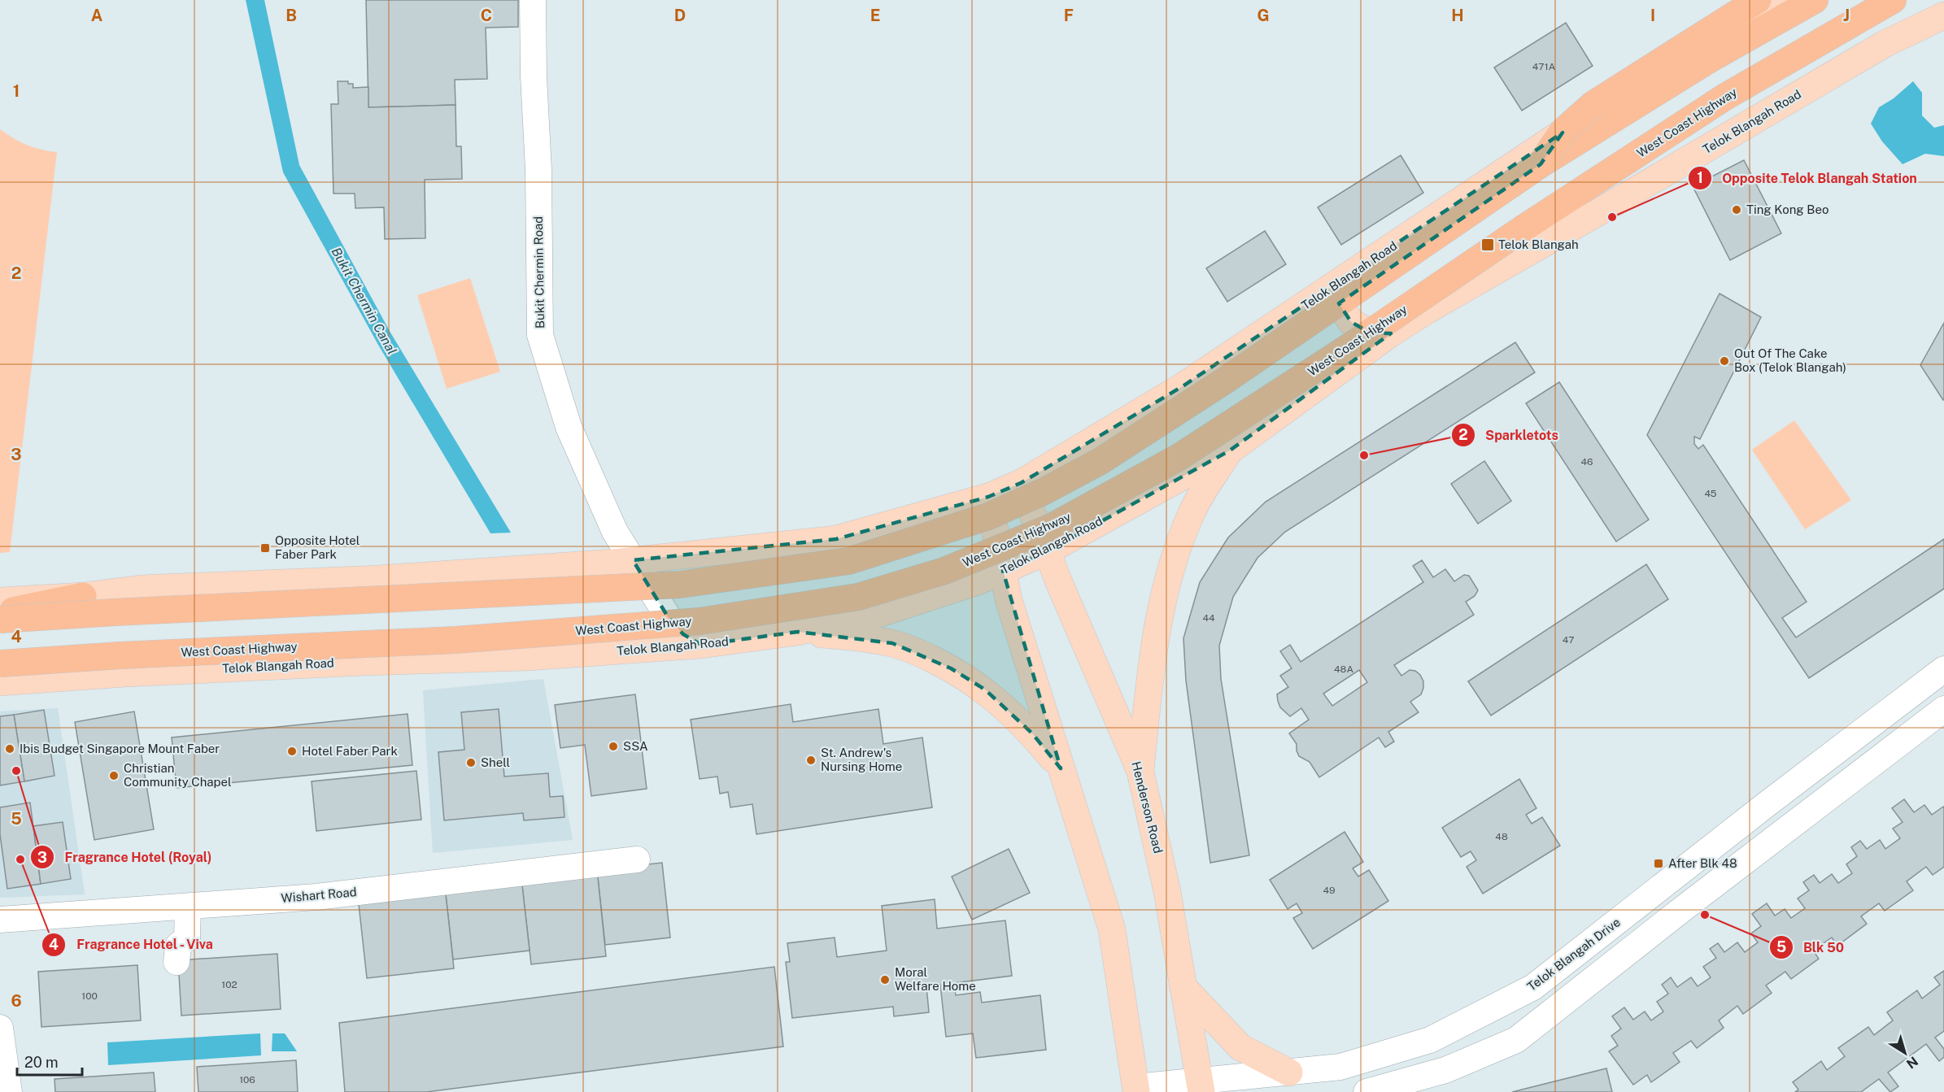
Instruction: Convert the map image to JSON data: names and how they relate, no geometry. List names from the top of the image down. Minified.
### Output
{"streets":{"highway":["West Coast Highway"],"main road":["Telok Blangah Road","Henderson Road"],"street":["Bukit Chermin Road","Wishart Road","Telok Blangah Drive"]},"crossings":[["Telok Blangah Road","Bukit Chermin Road"],["Telok Blangah Road","Henderson Road"],["Henderson Road","Telok Blangah Drive"]],"water":["Bukit Chermin Canal"],"places":{"other":["Ting Kong Beo","Opposite Telok Blangah Station","Out Of The Cake Box (Telok Blangah)","Sparkletots","SSA","Ibis Budget Singapore Mount Faber","Hotel Faber Park","St. Andrew's Nursing Home","Shell","Fragrance Hotel (Royal)","Christian Community Chapel","Fragrance Hotel - Viva","Blk 50","Moral Welfare Home"],"transit":["Telok Blangah","Opposite Hotel Faber Park","After Blk 48"]},"house_numbers":["471A","46","45","44","47","48A","48","49","102","100","106"],"scale_bar":"20 m","north":"bottom right","grid":{"columns":["A","B","C","D","E","F","G","H","I","J"],"rows":["1","2","3","4","5","6"]}}
